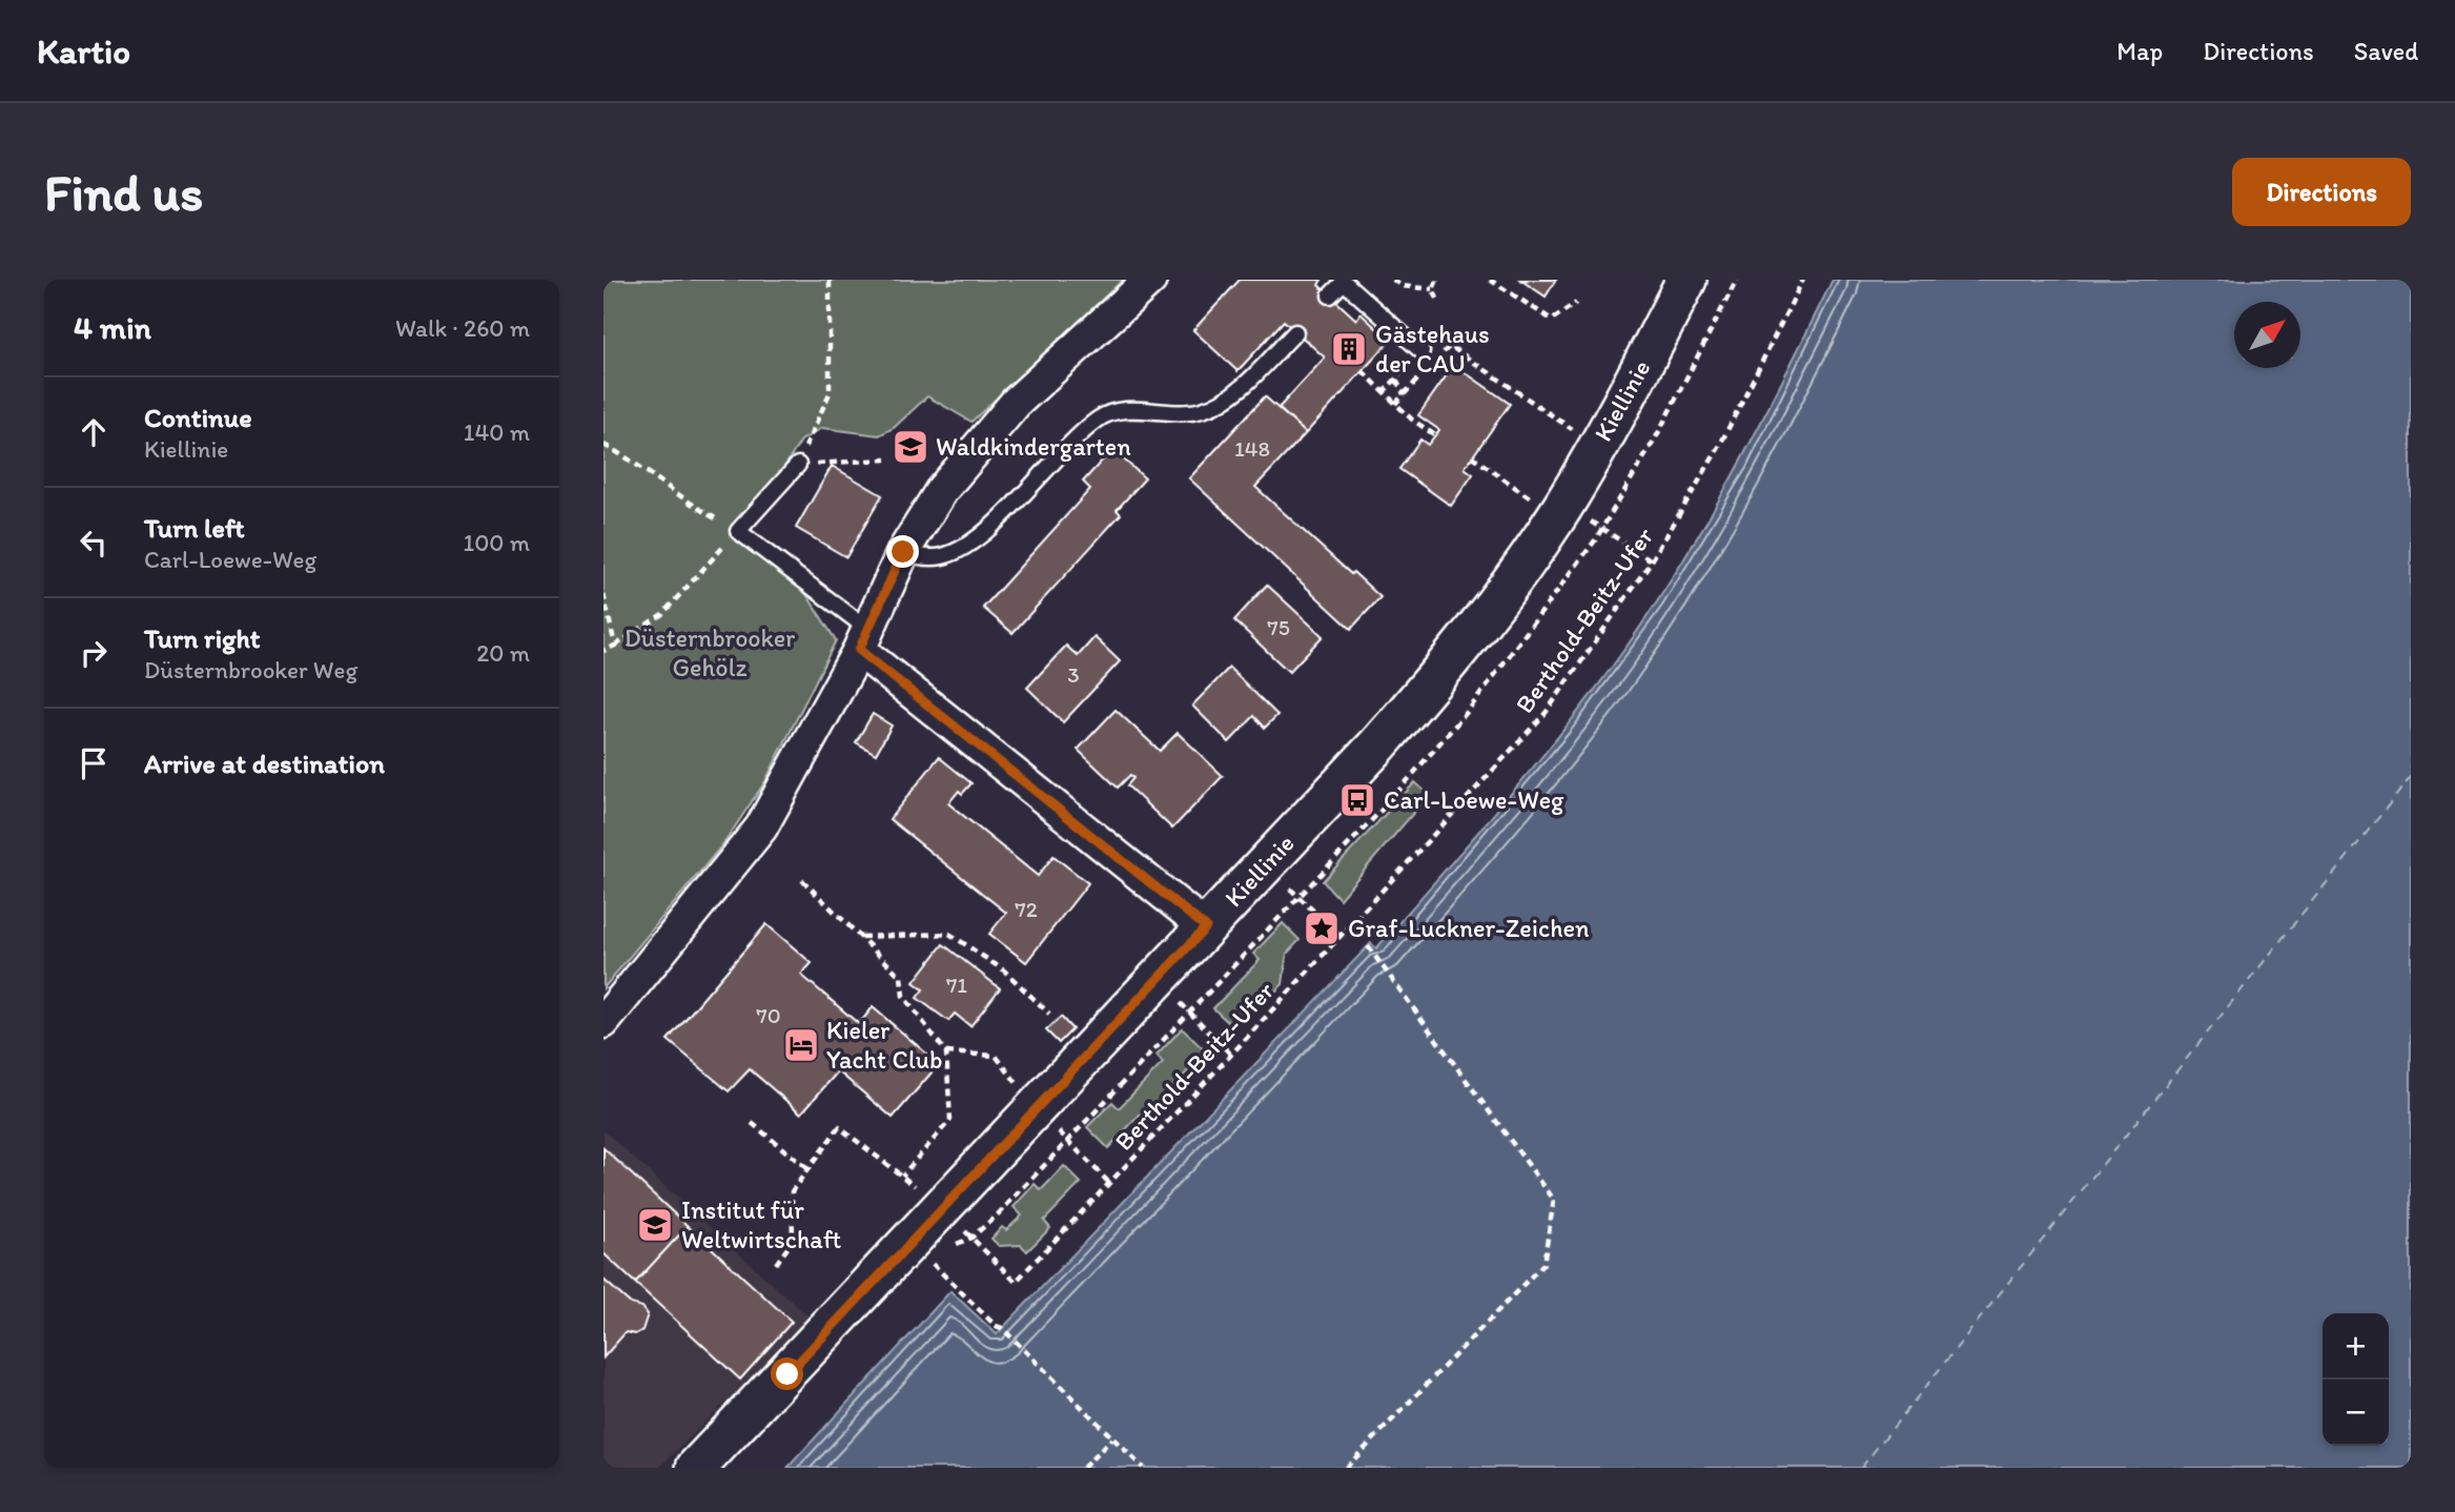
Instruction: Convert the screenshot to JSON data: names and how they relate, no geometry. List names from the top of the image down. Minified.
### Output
{"streets":{"street":["Kiellinie"],"path":["Berthold-Beitz-Ufer"]},"parks":["Düsternbrooker Gehölz"],"places":{"building":["Gästehaus der CAU"],"school or university":["Waldkindergarten","Institut für Weltwirtschaft"],"bus stop":["Carl-Loewe-Weg"],"place":["Graf-Luckner-Zeichen"],"hotel":["Kieler Yacht Club"]},"house_numbers":["148","75","3","72","71","70"],"north":"top right","page":{"header":"Kartio","nav":["Map","Directions","Saved"],"buttons":"Directions","title":"Find us","heading":["4 min","Walk · 260 m"],"list":[["Continue","Kiellinie","140 m"],["Turn left","Carl-Loewe-Weg","100 m"],["Turn right","Düsternbrooker Weg","20 m"],"Arrive at destination"],"map_buttons":["+","−"]}}
